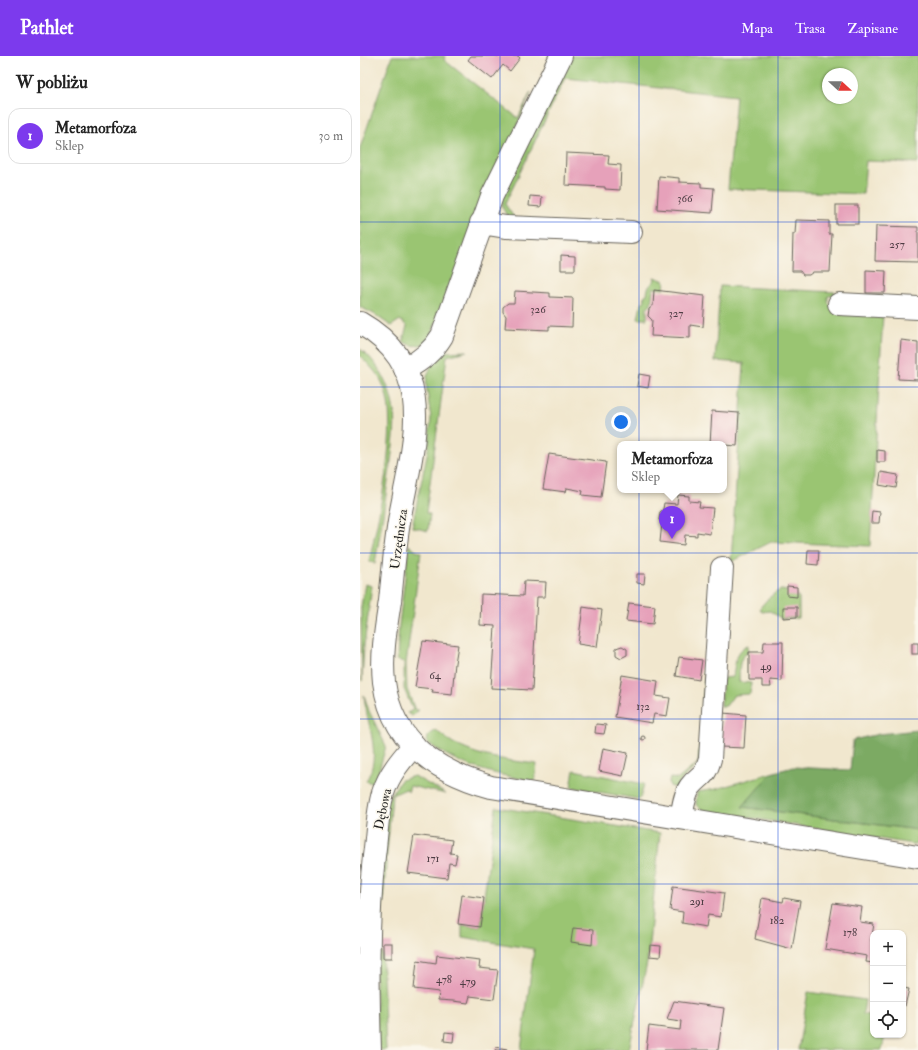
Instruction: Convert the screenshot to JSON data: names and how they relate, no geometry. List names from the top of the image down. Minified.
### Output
{"streets":{"street":["Urzędnicza","Dębowa"]},"crossings":[["Urzędnicza","Dębowa"]],"house_numbers":["366","257","326","327","49","64","132","171","291","182","178","478","479"],"north":"right","page":{"header":"Pathlet","nav":["Mapa","Trasa","Zapisane"],"heading":"W pobliżu","list":[{"mark":"1","name":"Metamorfoza","note":"Sklep","value":"30 m"}],"popup":["Metamorfoza","Sklep"],"pins":"1","map_buttons":["+","−"]}}
